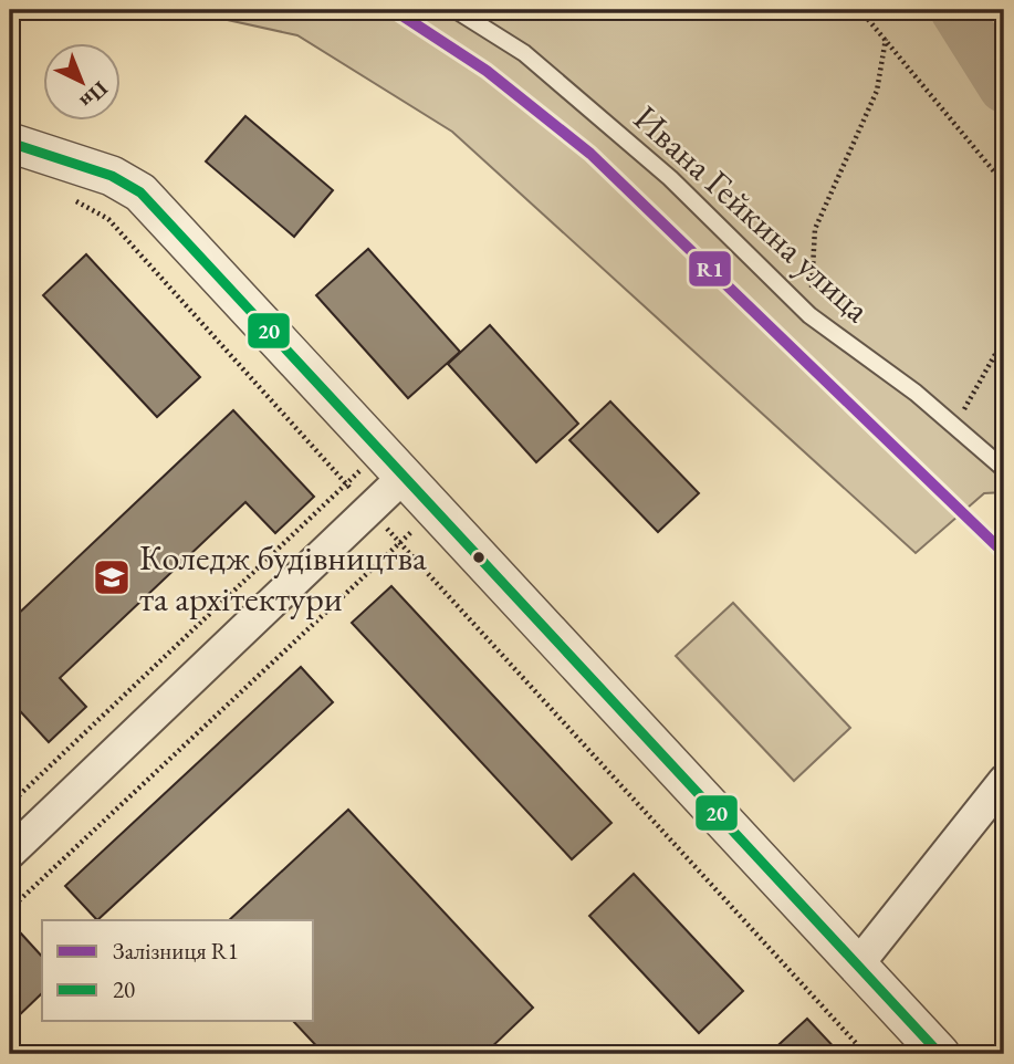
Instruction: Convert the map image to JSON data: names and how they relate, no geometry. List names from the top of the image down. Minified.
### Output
{"streets":{"lane":["Ивана Гейкина улица"]},"places":{"school or university":["Коледж будівництва та архітектури"]},"lines":["rail line R1","transit line 20"],"legend":["Залізниця R1","20"],"north":"bottom right"}
